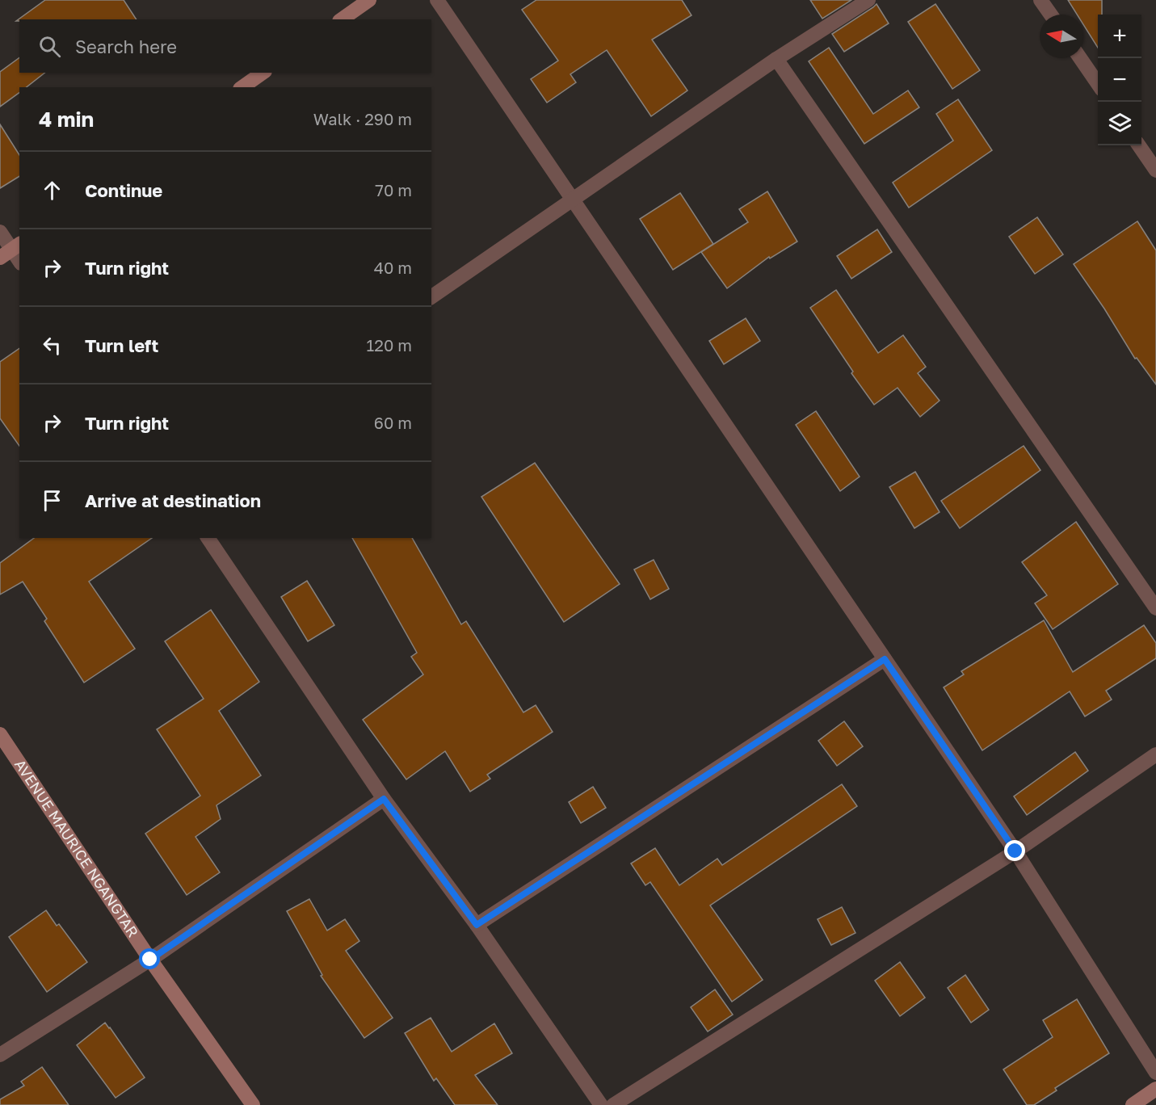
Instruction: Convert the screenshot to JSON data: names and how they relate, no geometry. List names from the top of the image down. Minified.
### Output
{"streets":{"street":["AVENUE MAURICE NGANGTAR"]},"north":"left","page":{"map_buttons":["+","−"],"search":"Search here","heading":["4 min","Walk · 290 m"],"list":[["Continue","70 m"],["Turn right","40 m"],["Turn left","120 m"],["Turn right","60 m"],"Arrive at destination"]}}
